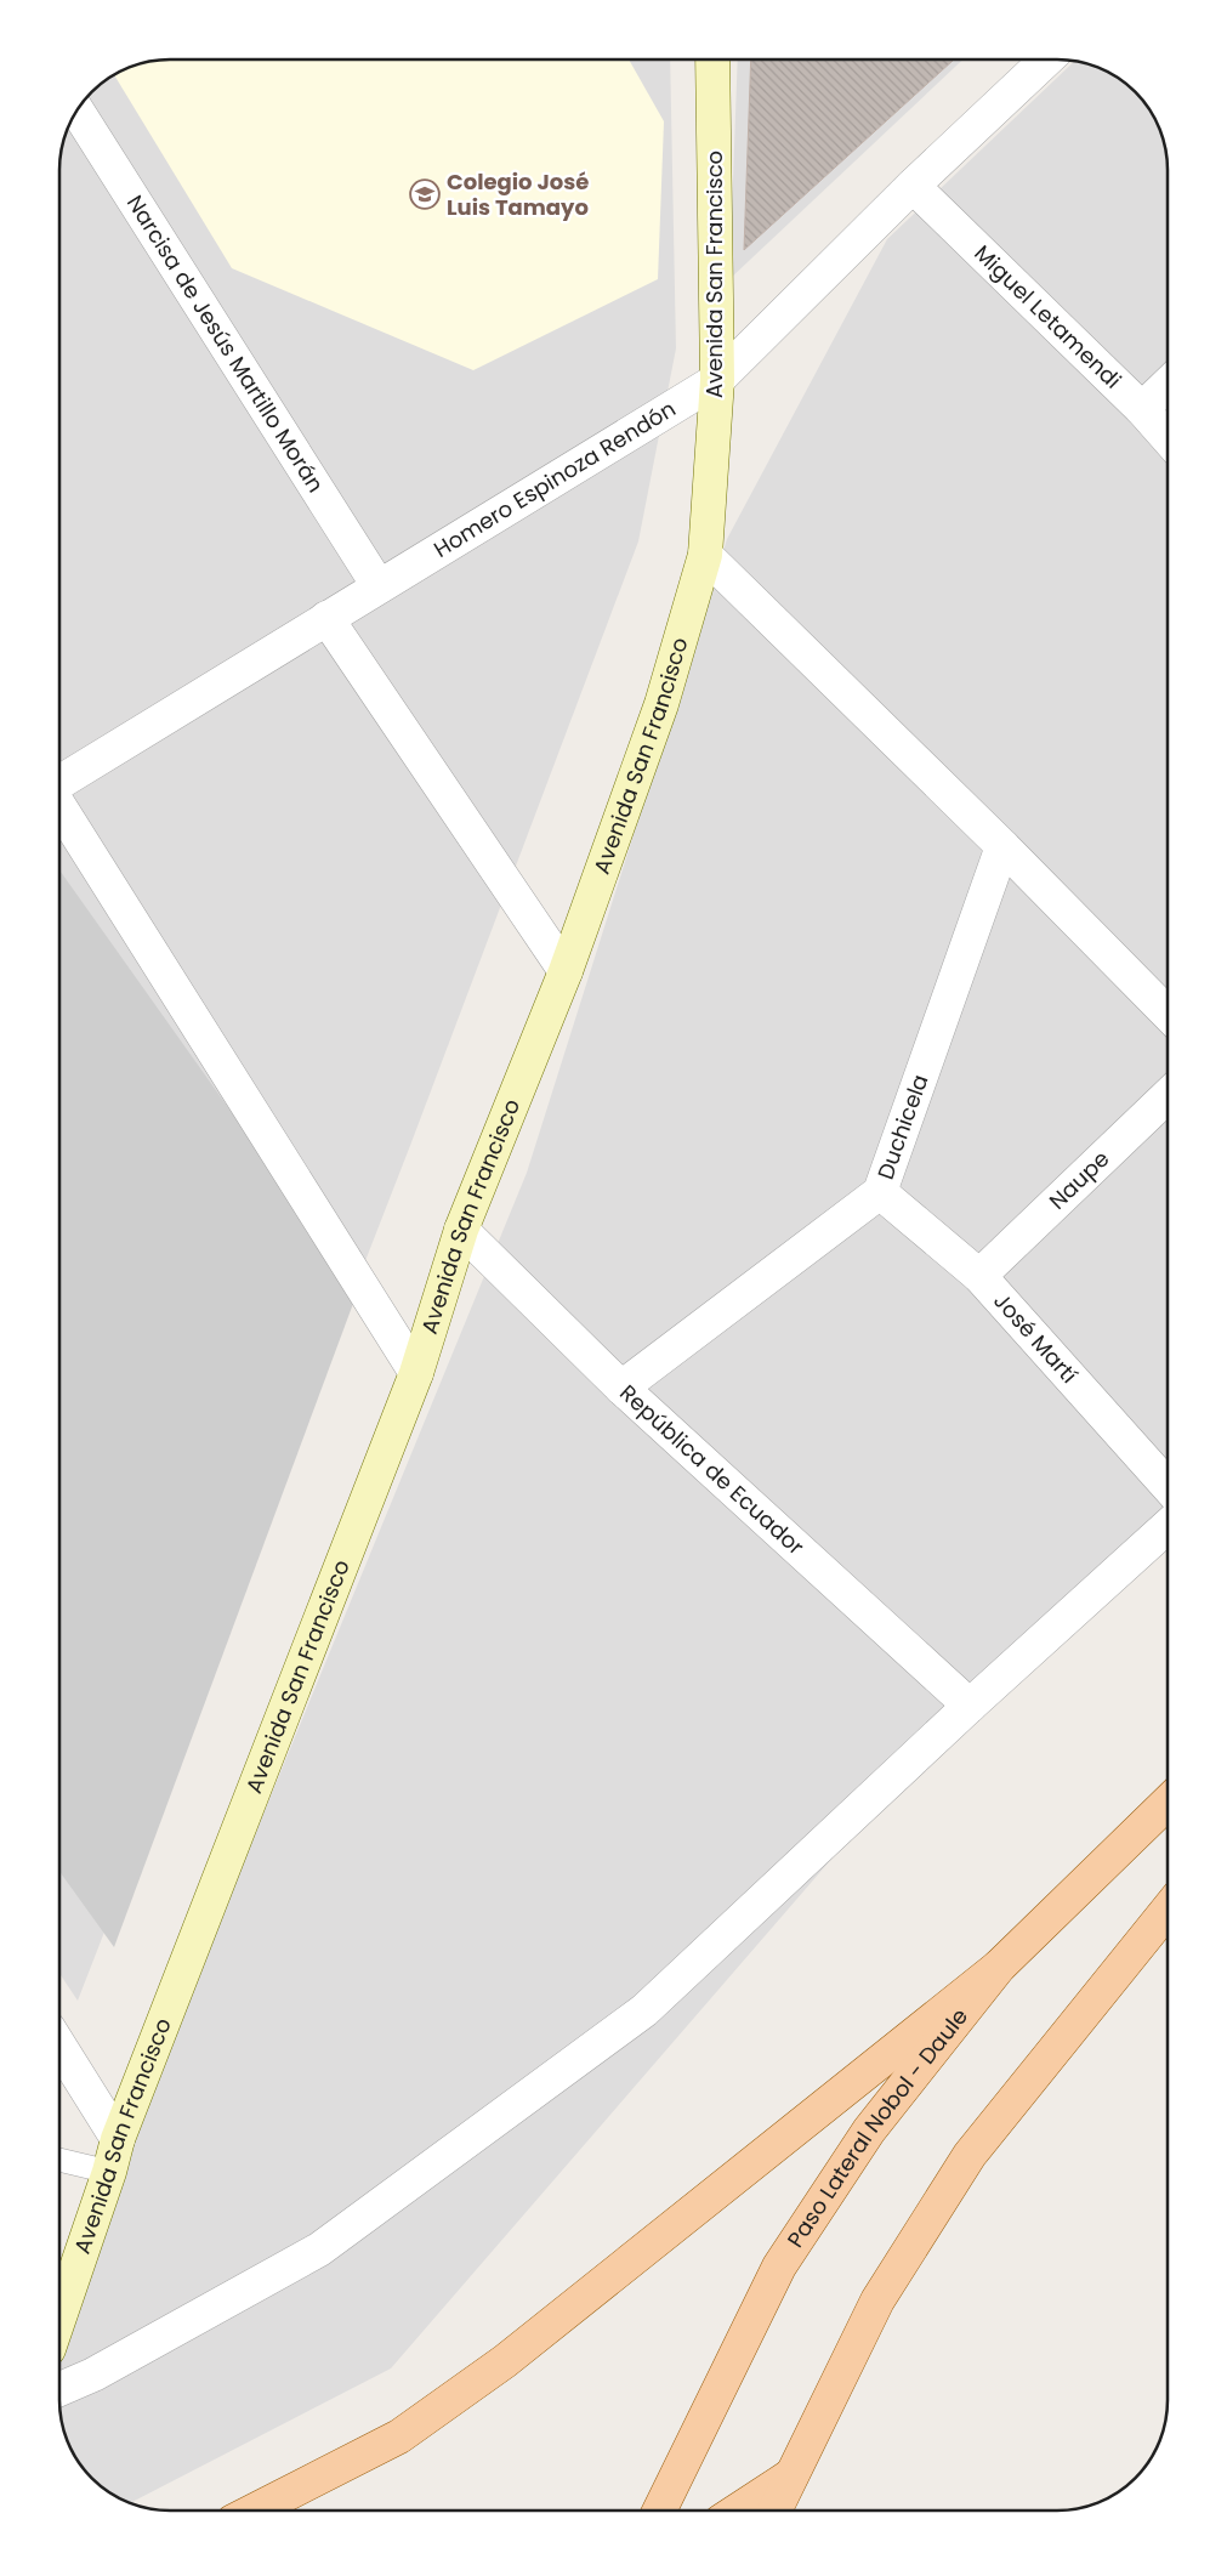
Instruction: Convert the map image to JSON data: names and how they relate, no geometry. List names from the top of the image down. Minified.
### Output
{"streets":{"main road":["Paso Lateral Nobol - Daule"],"street":["Avenida San Francisco","Miguel Letamendi","Narcisa de Jesús Martillo Morán","Homero Espinoza Rendón","Duchicela","Naupe","José Martí","República de Ecuador"]},"crossings":[["Avenida San Francisco","Homero Espinoza Rendón"],["Avenida San Francisco","República de Ecuador"],["Miguel Letamendi","Homero Espinoza Rendón"],["Narcisa de Jesús Martillo Morán","Homero Espinoza Rendón"],["Duchicela","José Martí"],["Duchicela","República de Ecuador"],["Naupe","José Martí"]],"places":{"school or university":["Colegio José Luis Tamayo"]}}
